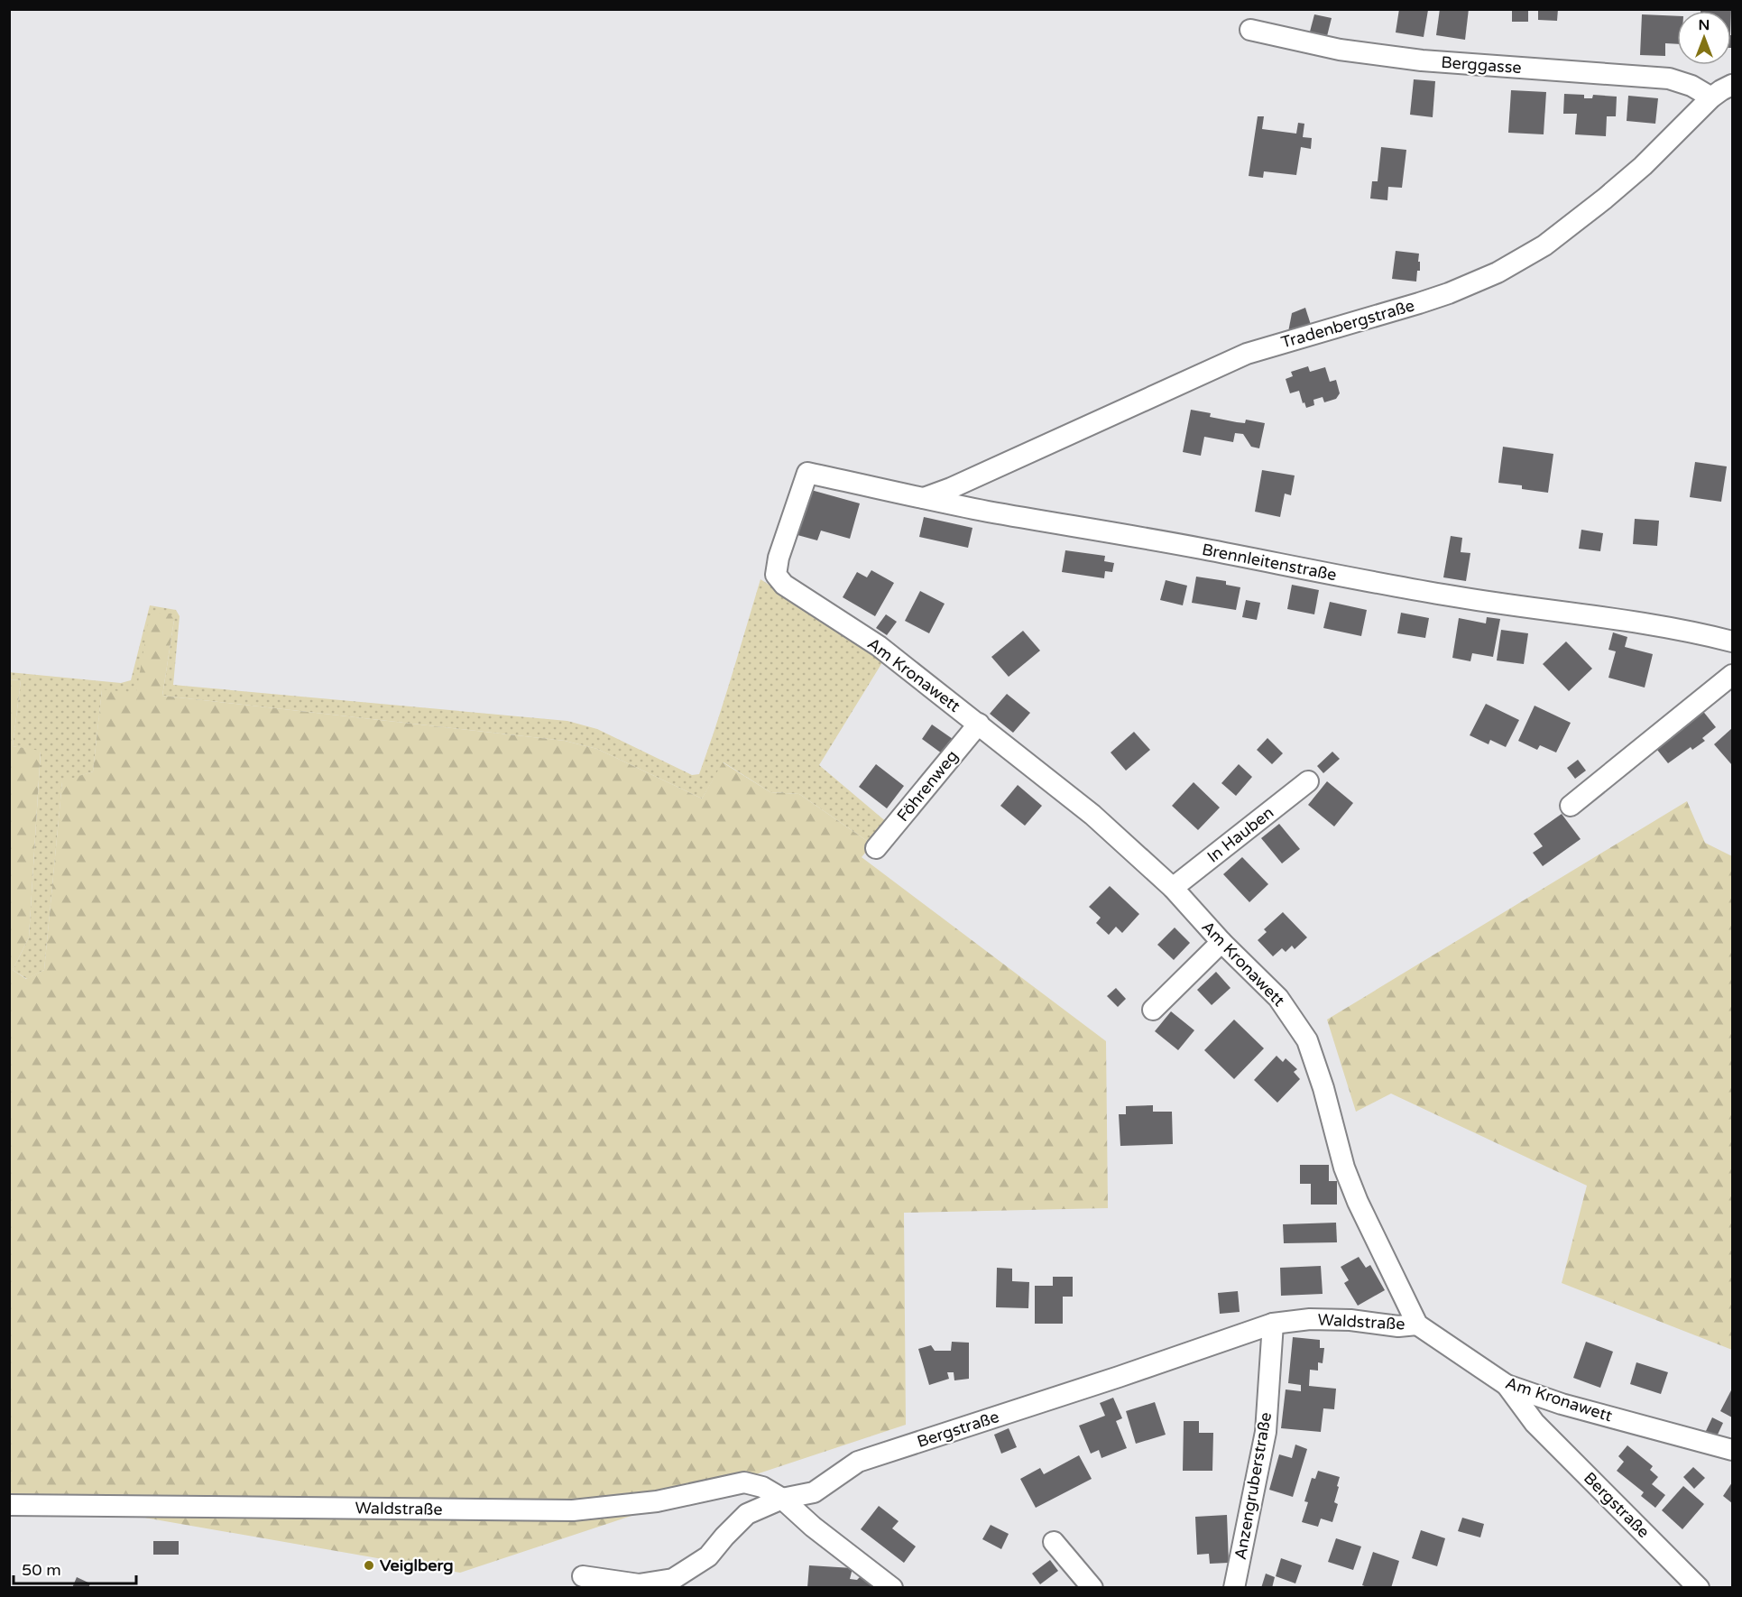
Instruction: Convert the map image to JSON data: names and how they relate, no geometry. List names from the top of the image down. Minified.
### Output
{"streets":{"street":["Berggasse","Tradenbergstraße","Brennleitenstraße","Am Kronawett","Föhrenweg","In Hauben","Waldstraße","Bergstraße","Anzengruberstraße"]},"crossings":[["Berggasse","Tradenbergstraße"],["Tradenbergstraße","Brennleitenstraße"],["Brennleitenstraße","Am Kronawett"],["Am Kronawett","Föhrenweg"],["Am Kronawett","In Hauben"],["Am Kronawett","Waldstraße"],["Am Kronawett","Bergstraße"],["Waldstraße","Bergstraße"],["Waldstraße","Anzengruberstraße"],["Bergstraße","Anzengruberstraße"]],"places":["Veiglberg"],"scale_bar":"50 m","north":"top"}
